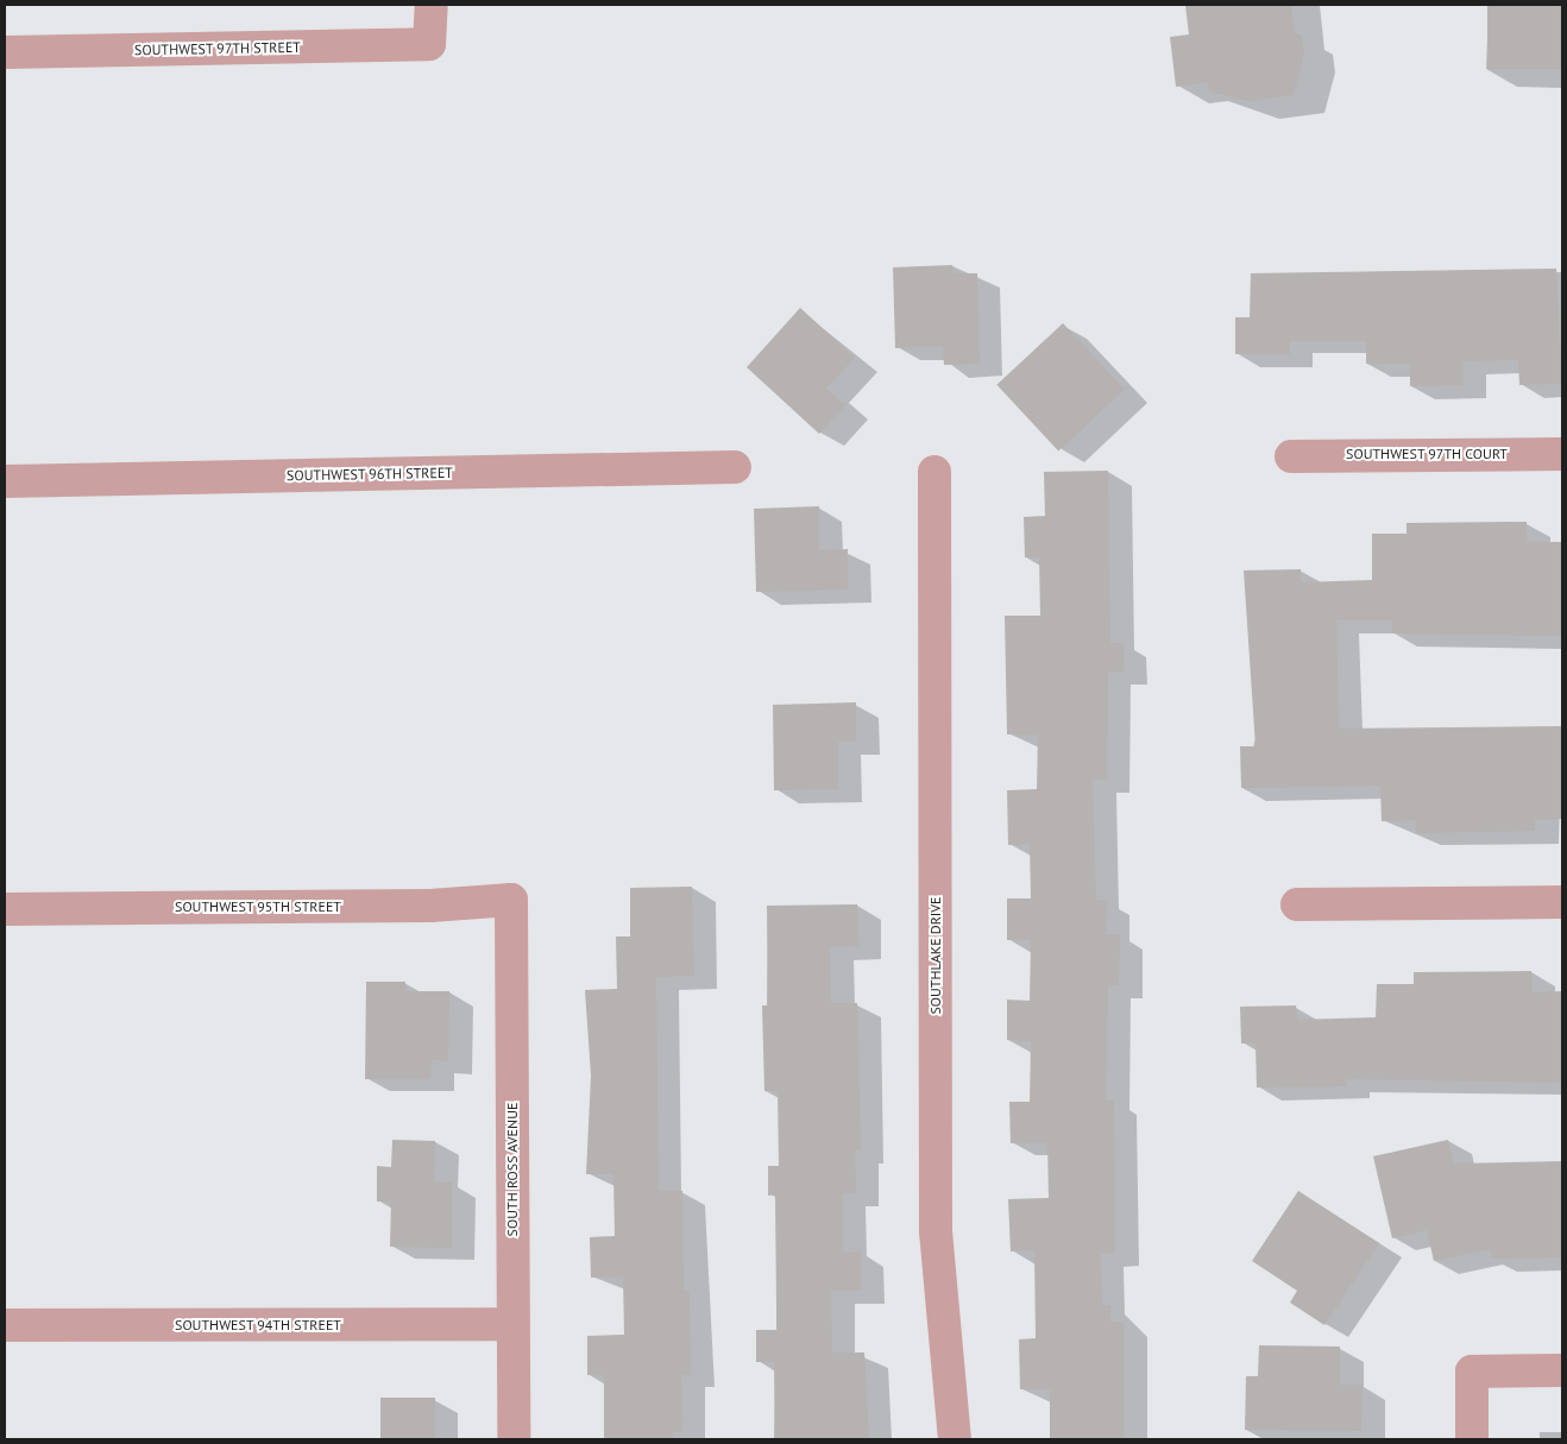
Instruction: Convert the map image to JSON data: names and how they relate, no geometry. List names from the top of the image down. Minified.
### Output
{"streets":{"street":["SOUTHWEST 97TH STREET","SOUTHWEST 97TH COURT","SOUTHWEST 96TH STREET","SOUTHWEST 95TH STREET","SOUTHLAKE DRIVE","SOUTH ROSS AVENUE","SOUTHWEST 94TH STREET"]},"crossings":[["SOUTHWEST 95TH STREET","SOUTH ROSS AVENUE"],["SOUTH ROSS AVENUE","SOUTHWEST 94TH STREET"]]}
